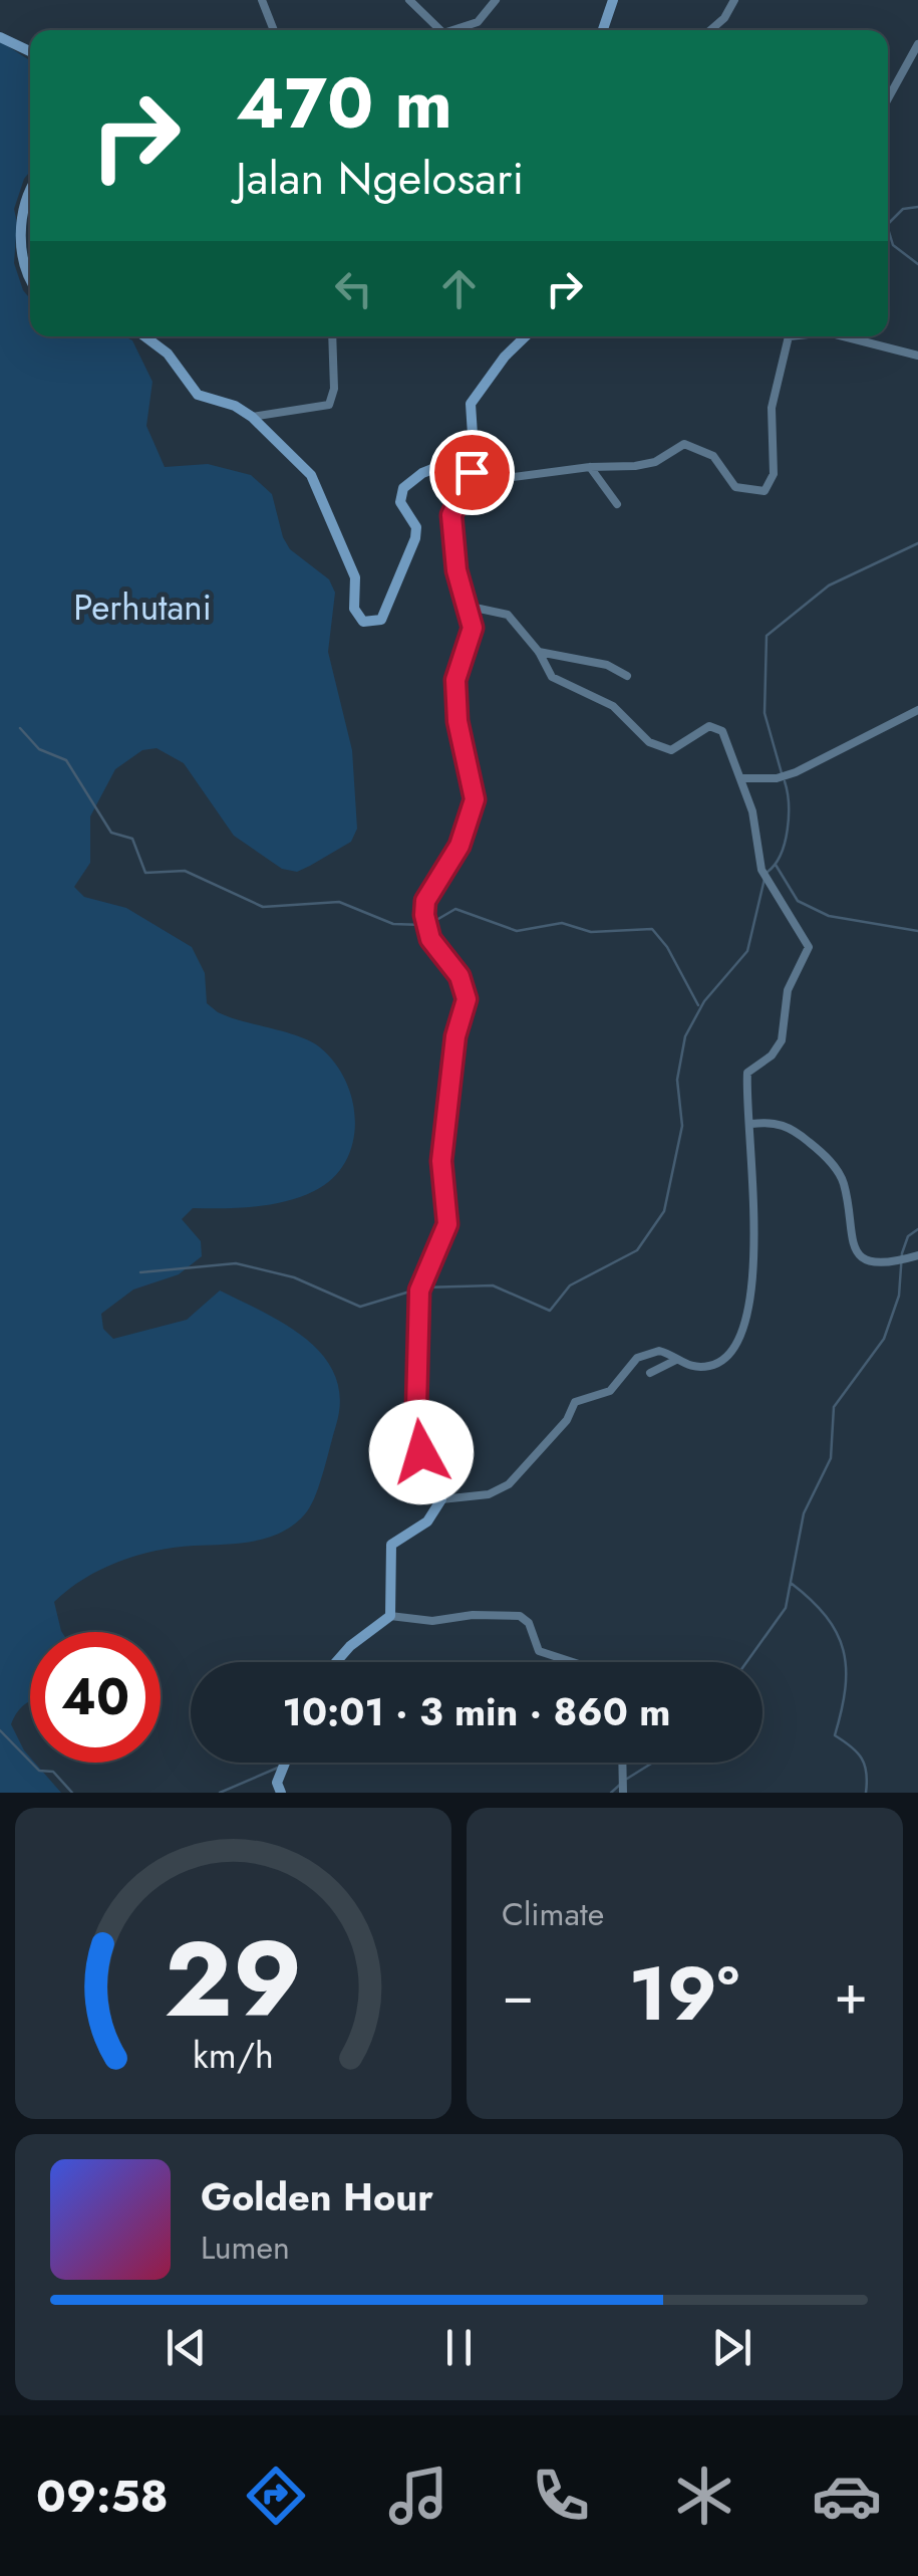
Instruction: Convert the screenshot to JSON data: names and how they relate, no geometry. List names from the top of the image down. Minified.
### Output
{"parks":["Perhutani"],"page":{"turn":["470 m","Jalan Ngelosari"],"limit":"40","trip":"10:01 · 3 min · 860 m","tile":"Climate","heat":["−","19°","+"],"song":["Golden Hour","Lumen"],"tabs":"09:58","gauge":["29","km/h"]}}
